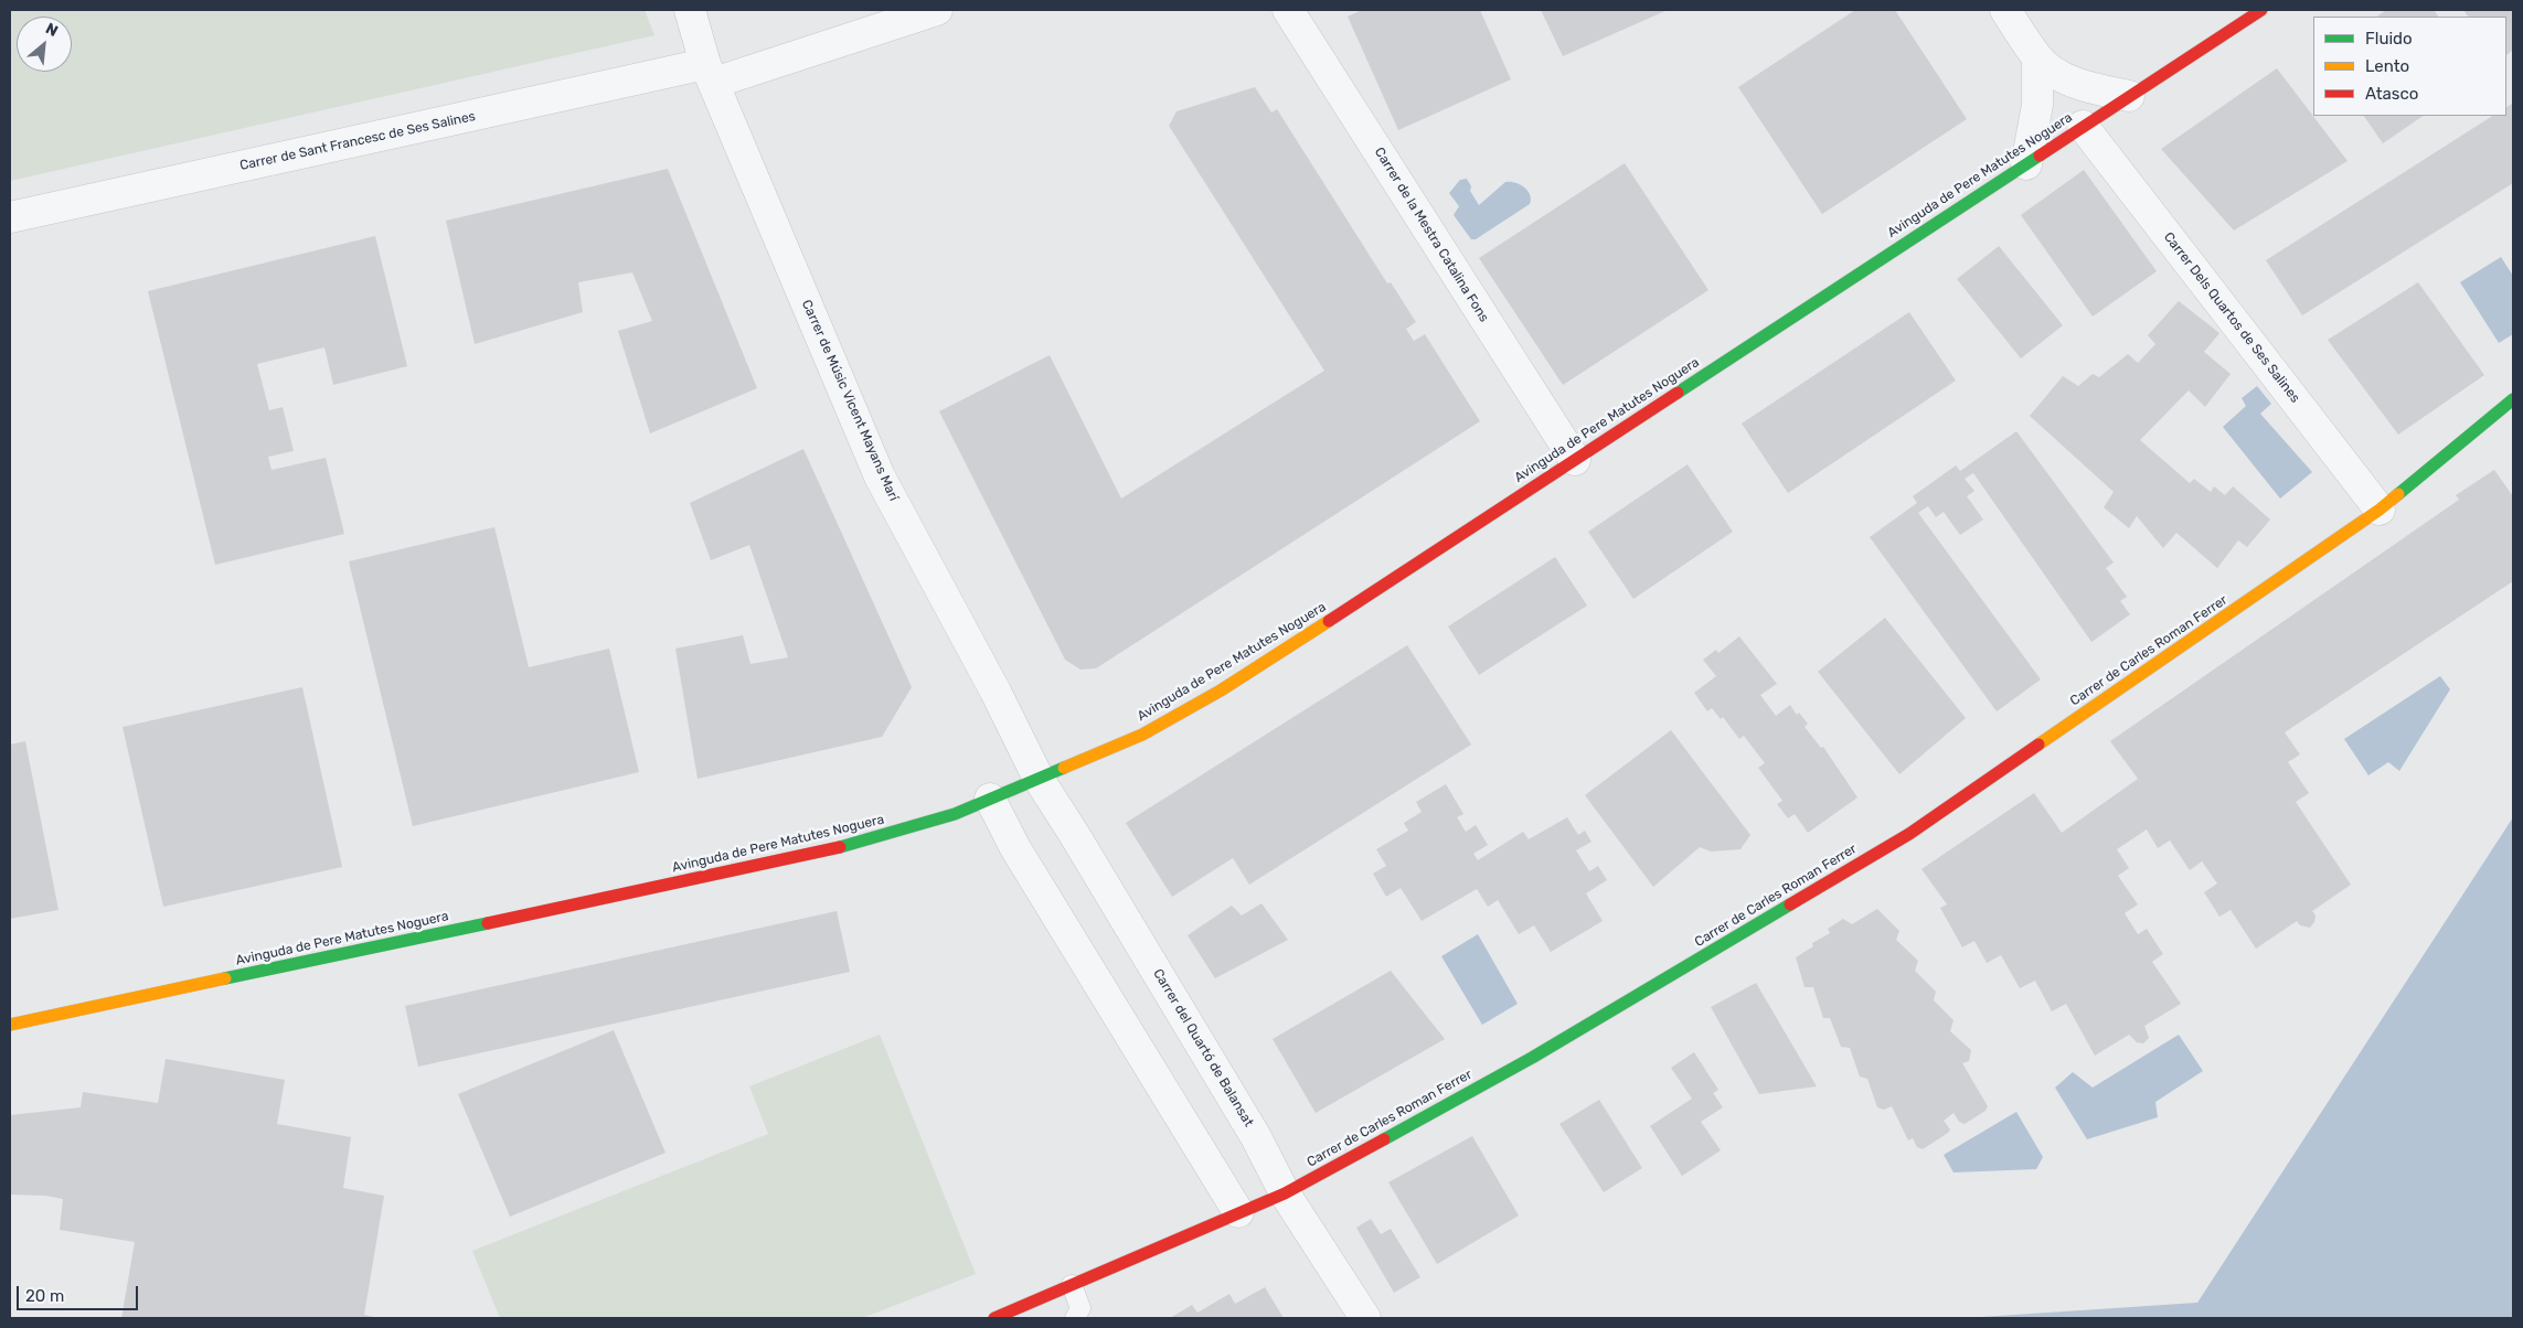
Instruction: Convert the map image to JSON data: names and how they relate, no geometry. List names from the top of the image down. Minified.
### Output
{"streets":{"street":["Carrer de Sant Francesc de Ses Salines","Avinguda de Pere Matutes Noguera","Carrer de la Mestra Catalina Fons","Carrer Dels Quartos de Ses Salines","Carrer de Músic Vicent Mayans Marí","Carrer de Carles Roman Ferrer","Carrer del Quartó de Balansat"]},"crossings":[["Carrer de Sant Francesc de Ses Salines","Carrer de Músic Vicent Mayans Marí"],["Avinguda de Pere Matutes Noguera","Carrer de la Mestra Catalina Fons"],["Avinguda de Pere Matutes Noguera","Carrer Dels Quartos de Ses Salines"],["Avinguda de Pere Matutes Noguera","Carrer de Músic Vicent Mayans Marí"],["Avinguda de Pere Matutes Noguera","Carrer del Quartó de Balansat"],["Carrer Dels Quartos de Ses Salines","Carrer de Carles Roman Ferrer"],["Carrer de Músic Vicent Mayans Marí","Carrer del Quartó de Balansat"],["Carrer de Carles Roman Ferrer","Carrer del Quartó de Balansat"]],"legend":["Fluido","Lento","Atasco"],"scale_bar":"20 m","north":"top right"}
